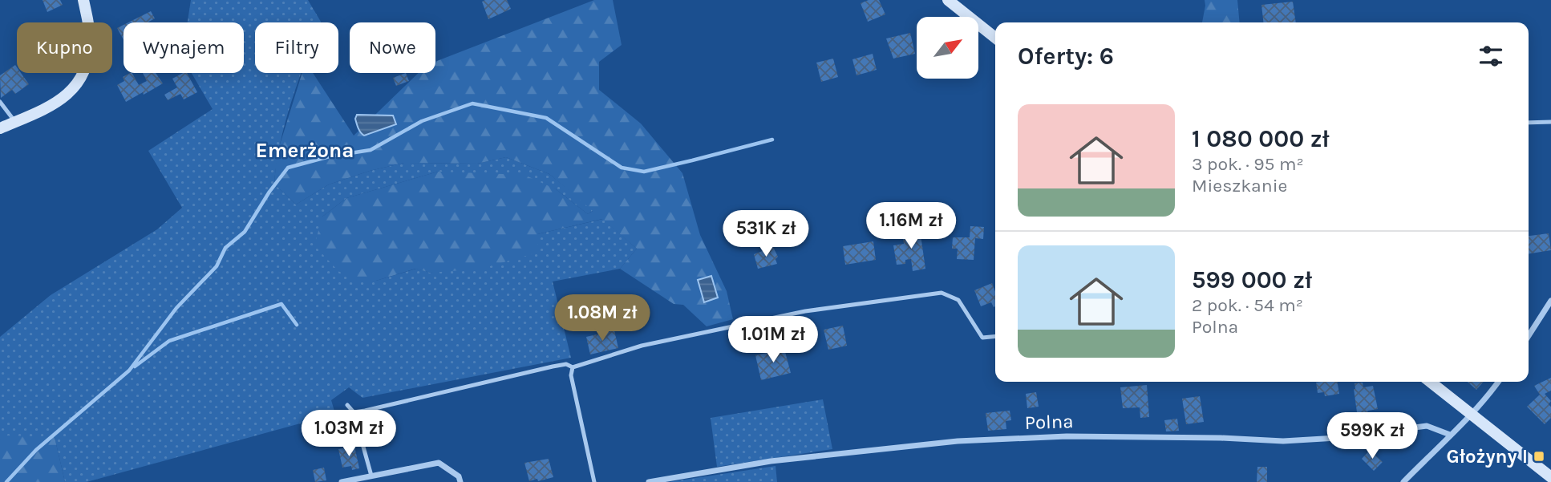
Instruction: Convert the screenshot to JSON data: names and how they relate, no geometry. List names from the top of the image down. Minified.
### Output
{"streets":{"street":["Polna"]},"districts":["Emerżona"],"places":{"transit":["Głożyny I"]},"north":"top right","page":{"chip":["Kupno","Wynajem","Filtry","Nowe"],"heading":"Oferty: 6","list":[{"name":"1 080 000 zł","note":"3 pok. · 95 m² · Mieszkanie"},{"name":"599 000 zł","note":"2 pok. · 54 m² · Polna"}],"price":["1.16M zł","531K zł","1.08M zł","1.01M zł","1.03M zł","599K zł"]}}
